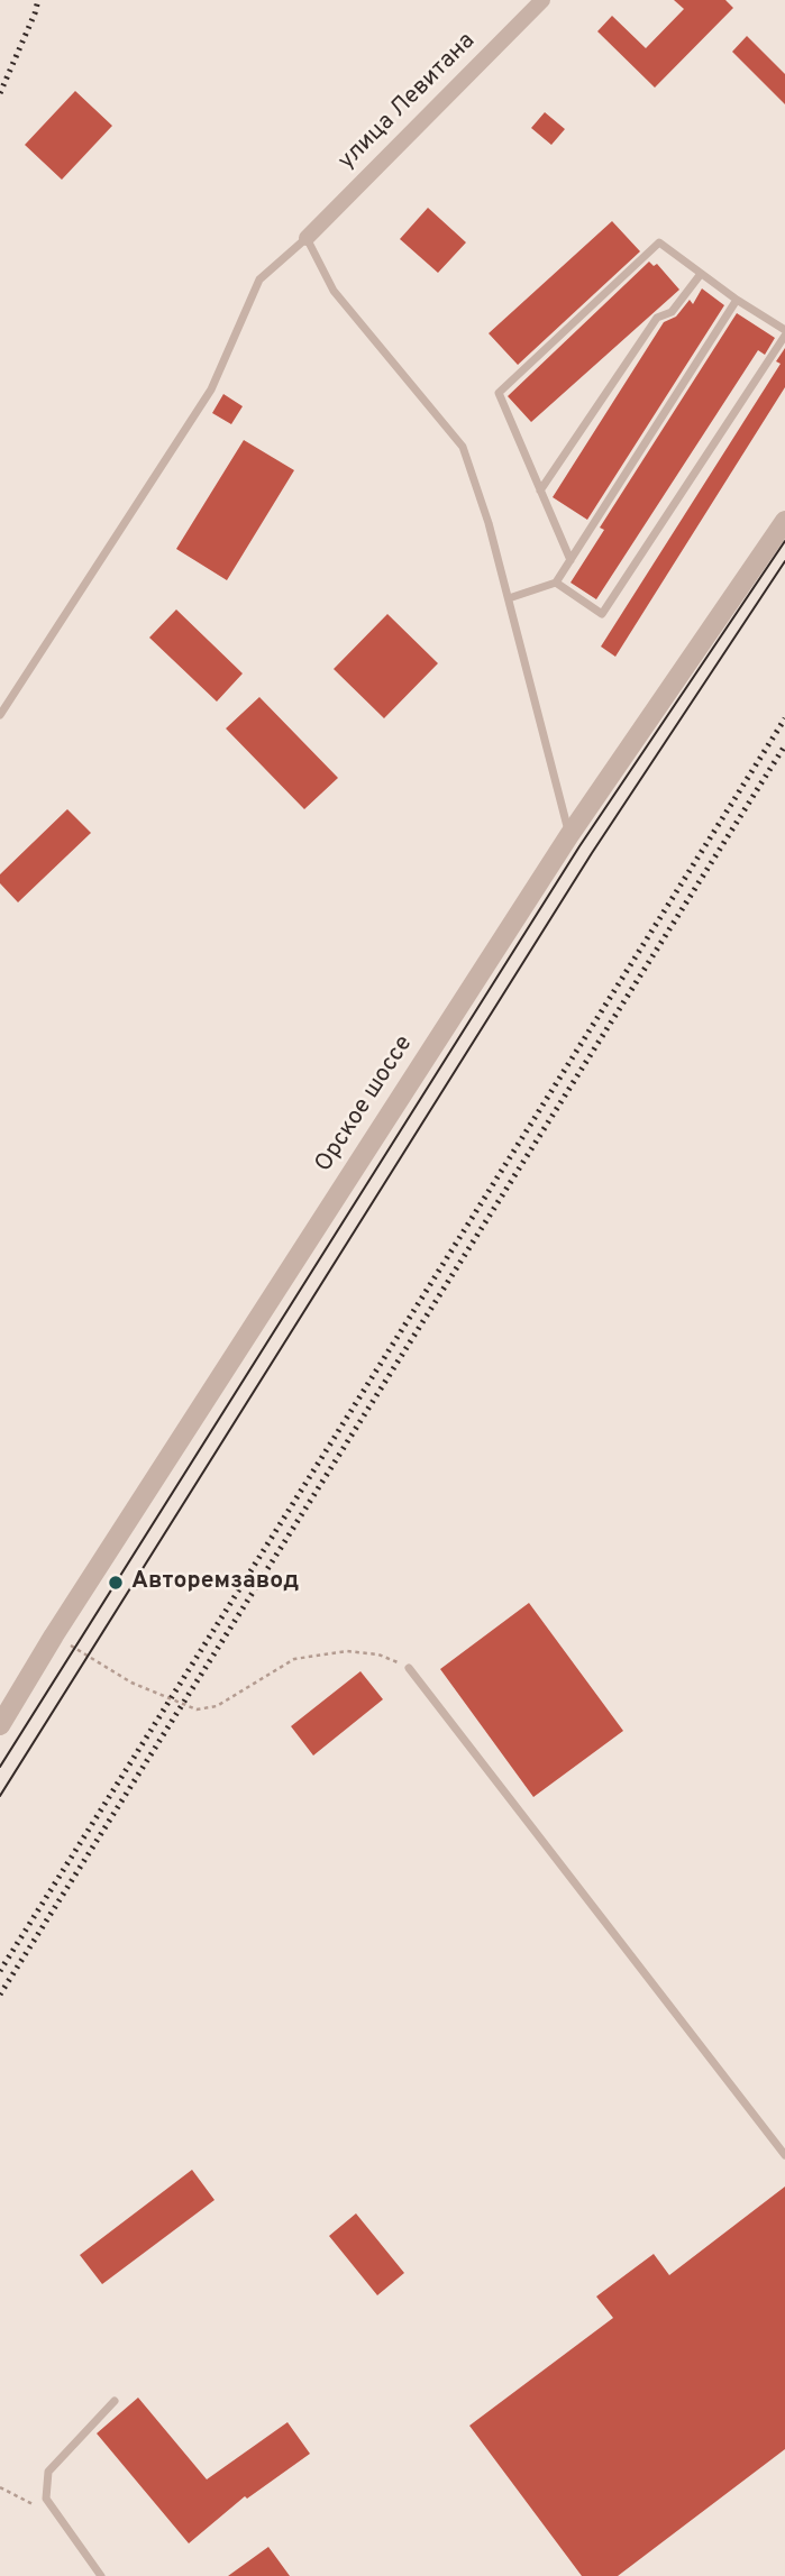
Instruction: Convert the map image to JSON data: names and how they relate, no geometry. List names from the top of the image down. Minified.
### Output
{"streets":{"street":["улица Левитана","Орское шоссе"]},"places":["Авторемзавод"]}
